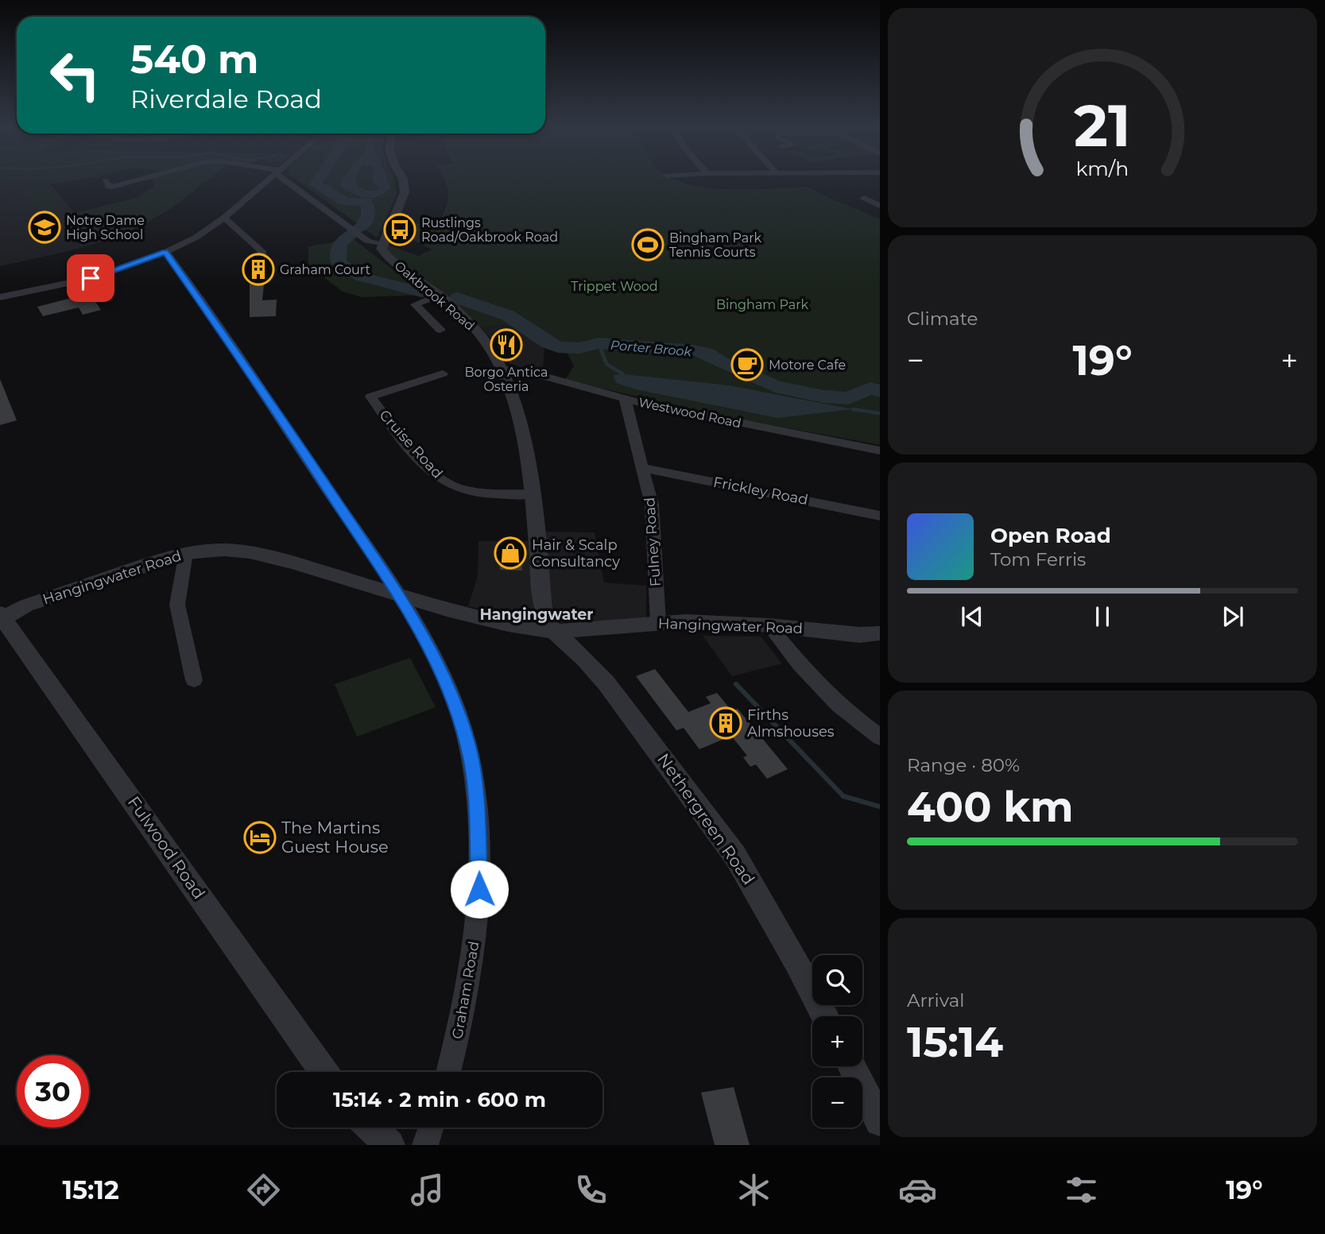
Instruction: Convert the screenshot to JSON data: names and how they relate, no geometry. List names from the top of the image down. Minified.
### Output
{"streets":{"street":["Oakbrook Road","Westwood Road","Cruise Road","Frickley Road","Fulney Road","Hangingwater Road","Nethergreen Road","Fulwood Road","Graham Road"]},"crossings":[["Oakbrook Road","Westwood Road"],["Oakbrook Road","Cruise Road"],["Oakbrook Road","Hangingwater Road"],["Oakbrook Road","Nethergreen Road"],["Westwood Road","Fulney Road"],["Frickley Road","Fulney Road"],["Fulney Road","Hangingwater Road"],["Hangingwater Road","Nethergreen Road"],["Hangingwater Road","Fulwood Road"],["Hangingwater Road","Graham Road"]],"districts":["Hangingwater"],"water":["Porter Brook"],"parks":["Trippet Wood","Bingham Park"],"places":{"school or university":["Notre Dame High School"],"bus stop":["Rustlings Road/Oakbrook Road"],"sports":["Bingham Park Tennis Courts"],"building":["Graham Court","Firths Almshouses"],"restaurant":["Borgo Antica Osteria"],"cafe":["Motore Cafe"],"shop":["Hair & Scalp Consultancy"],"hotel":["The Martins Guest House"]},"page":{"turn":["540 m","Riverdale Road"],"tile":["Climate",["Range · 80%","400 km"],["Arrival","15:14"]],"heat":["−","19°","+"],"song":["Open Road","Tom Ferris"],"map_buttons":["+","−"],"limit":"30","trip":"15:14 · 2 min · 600 m","tabs":["15:12","19°"],"gauge":["21","km/h"]}}
